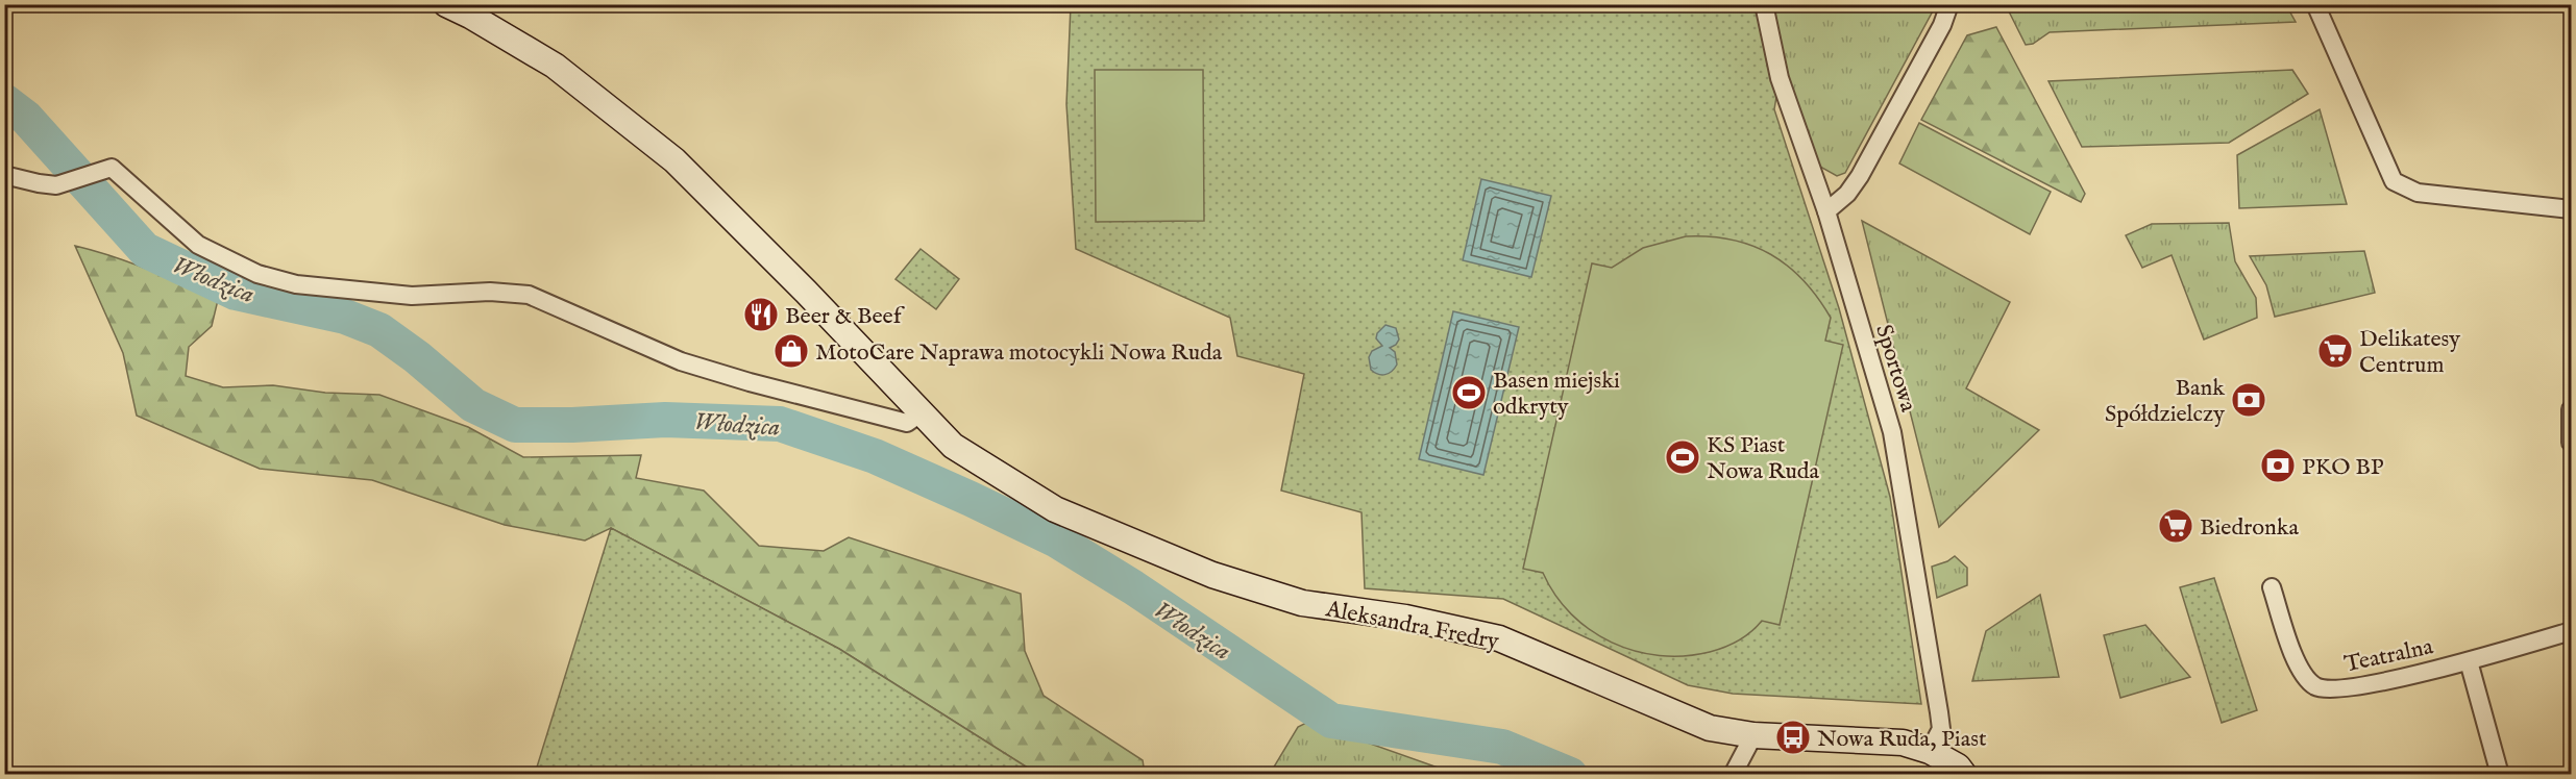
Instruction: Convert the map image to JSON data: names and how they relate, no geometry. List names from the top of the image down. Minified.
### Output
{"streets":{"street":["Sportowa","Aleksandra Fredry","Teatralna"]},"crossings":[["Sportowa","Aleksandra Fredry"]],"water":["Włodzica"],"places":{"restaurant":["Beer & Beef"],"shop":["MotoCare Naprawa motocykli Nowa Ruda"],"supermarket":["Delikatesy Centrum","Biedronka"],"sports":["Basen miejski odkryty","KS Piast Nowa Ruda"],"bank":["Bank Spółdzielczy","PKO BP"],"bus stop":["Nowa Ruda, Piast"]}}
